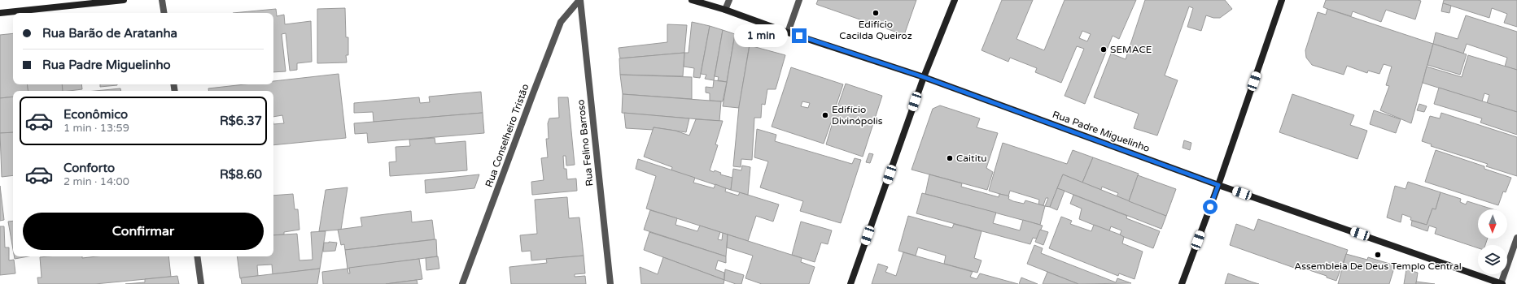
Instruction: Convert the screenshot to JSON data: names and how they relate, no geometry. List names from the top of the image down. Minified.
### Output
{"streets":{"street":["Rua Padre Miguelinho","Rua Conselheiro Tristão","Rua Felino Barroso"]},"crossings":[["Rua Conselheiro Tristão","Rua Felino Barroso"]],"places":["Edifício Cacilda Queiroz","SEMACE","Edifício Divinópolis","Caititu","Assembleia De Deus Templo Central"],"north":"bottom","page":{"banner":["Rua Barão de Aratanha","Rua Padre Miguelinho"],"bubble":"1 min","list":[{"name":"Econômico","note":"1 min · 13:59","value":"R$6.37"},{"name":"Conforto","note":"2 min · 14:00","value":"R$8.60"}],"buttons":"Confirmar"}}
